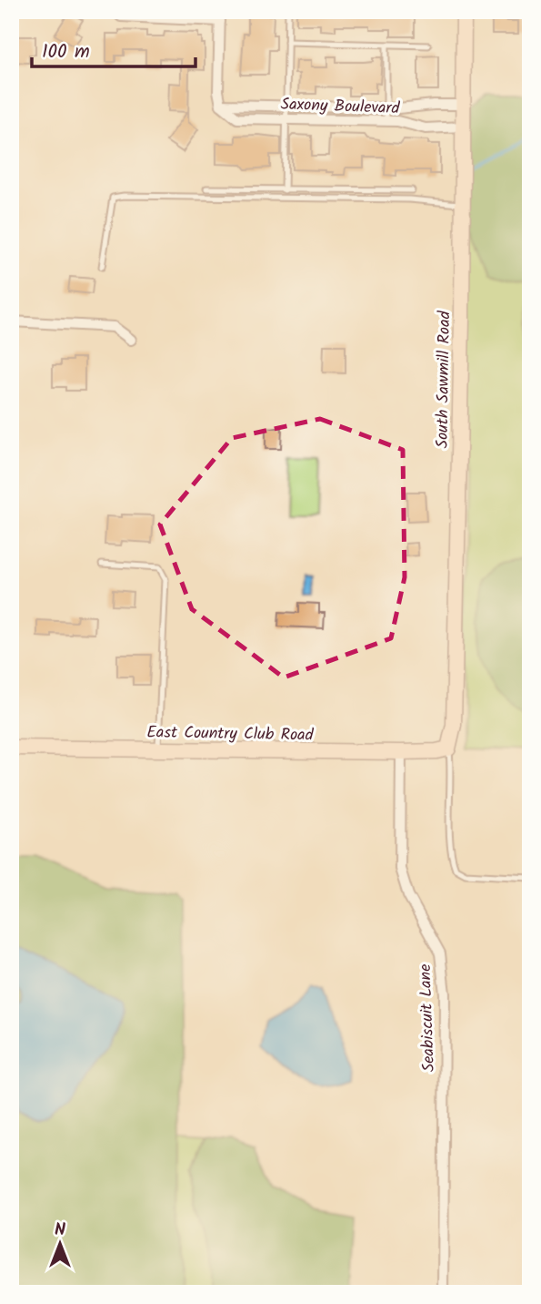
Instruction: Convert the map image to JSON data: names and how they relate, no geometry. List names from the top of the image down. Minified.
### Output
{"streets":{"street":["Saxony Boulevard","South Sawmill Road","East Country Club Road","Seabiscuit Lane"]},"crossings":[["Saxony Boulevard","South Sawmill Road"],["South Sawmill Road","East Country Club Road"],["East Country Club Road","Seabiscuit Lane"]],"scale_bar":"100 m","north":"top"}
